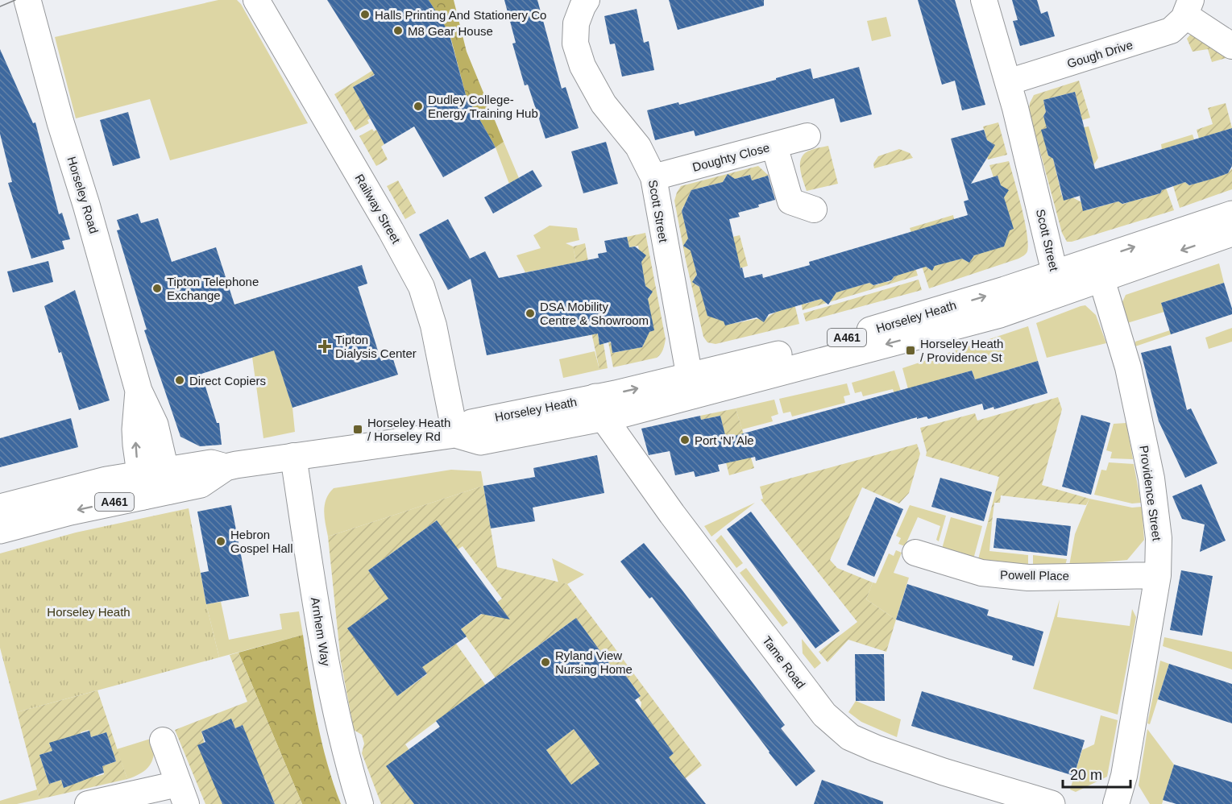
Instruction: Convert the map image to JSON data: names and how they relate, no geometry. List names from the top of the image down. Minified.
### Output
{"streets":{"main road":["Horseley Road","Horseley Heath","A461","Tame Road"],"street":["Gough Drive","Doughty Close","Railway Street","Scott Street","Providence Street","Powell Place","Arnhem Way"]},"crossings":[["Gough Drive","Scott Street"],["Doughty Close","Scott Street"],["Horseley Road","Horseley Heath"],["Railway Street","Horseley Heath"],["Scott Street","Horseley Heath"],["Scott Street","Providence Street"],["Horseley Heath","Providence Street"],["Horseley Heath","Arnhem Way"],["Horseley Heath","Tame Road"],["Providence Street","Powell Place"]],"parks":["Horseley Heath"],"places":{"other":["Halls Printing And Stationery Co","M8 Gear House","Dudley College- Energy Training Hub","Tipton Telephone Exchange","DSA Mobility Centre & Showroom","Direct Copiers","Port ‘N’ Ale","Hebron Gospel Hall","Ryland View Nursing Home"],"health":["Tipton Dialysis Center"],"transit":["Horseley Heath / Providence St","Horseley Heath / Horseley Rd"]},"scale_bar":"20 m"}
